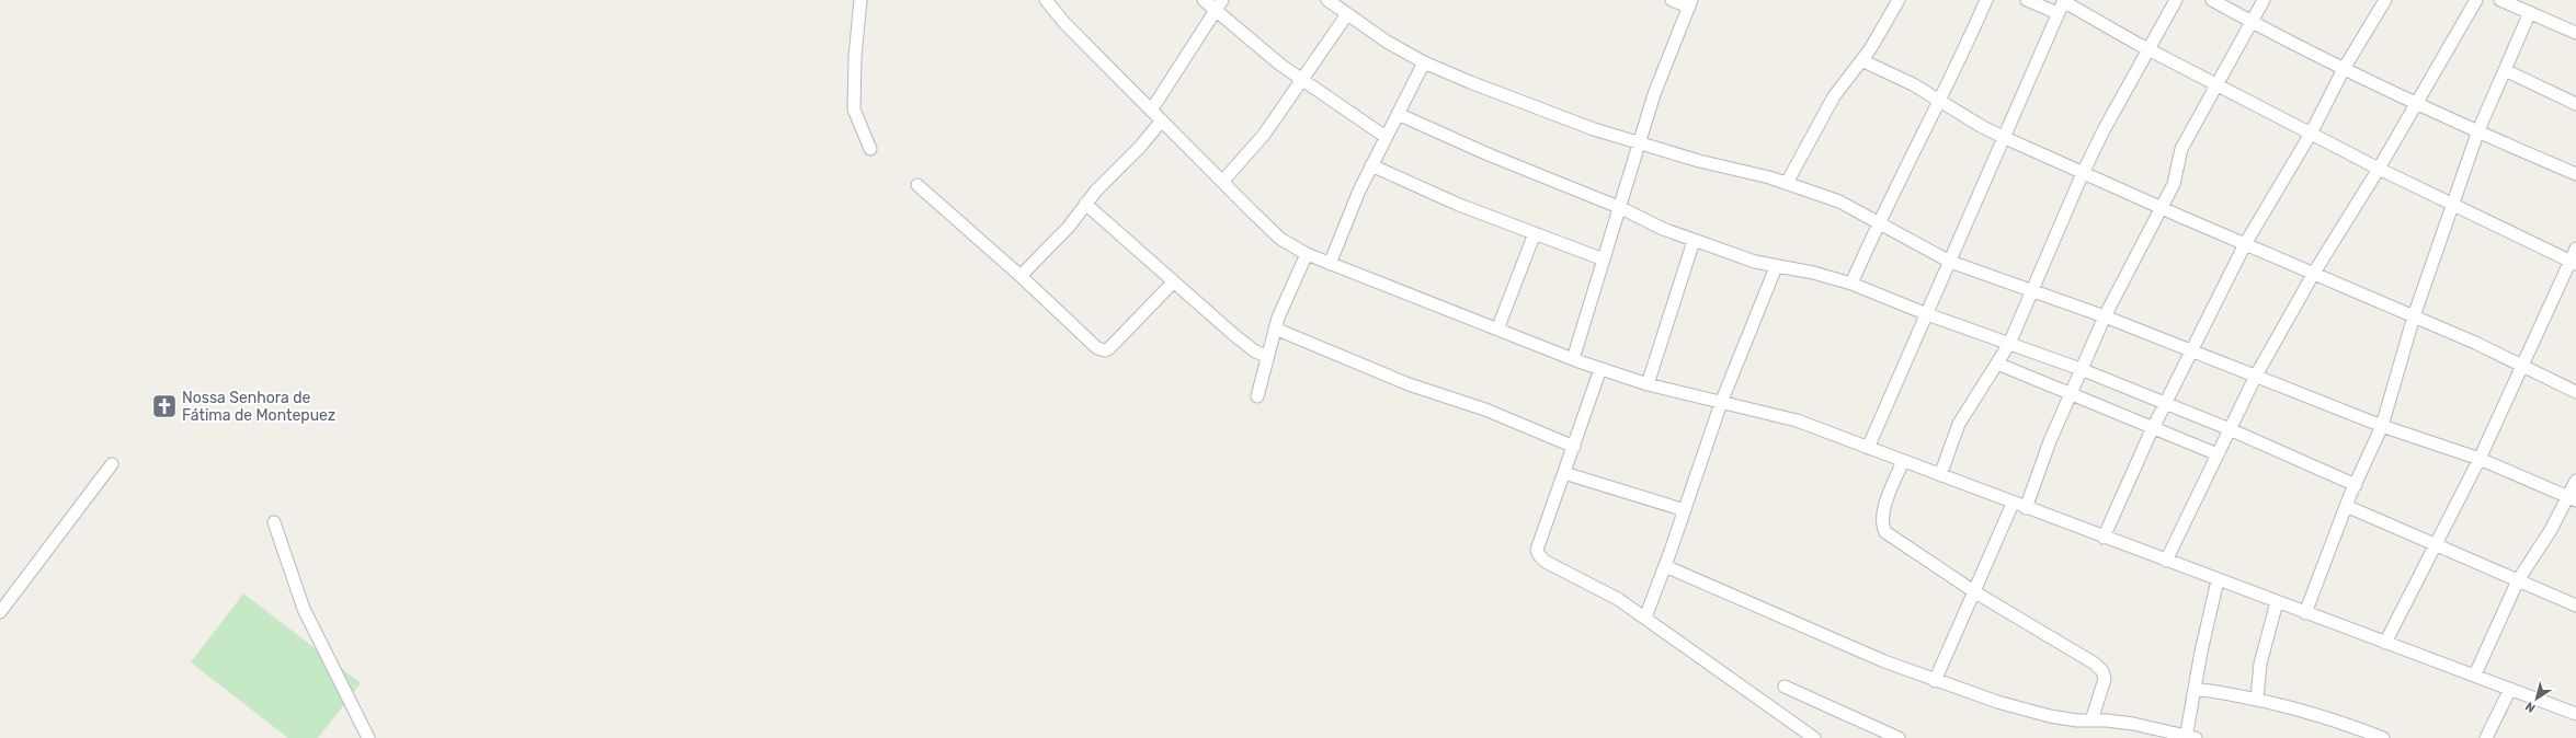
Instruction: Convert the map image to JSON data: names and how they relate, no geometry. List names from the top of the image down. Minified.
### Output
{"places":{"church":["Nossa Senhora de Fátima de Montepuez"]},"north":"bottom left"}
